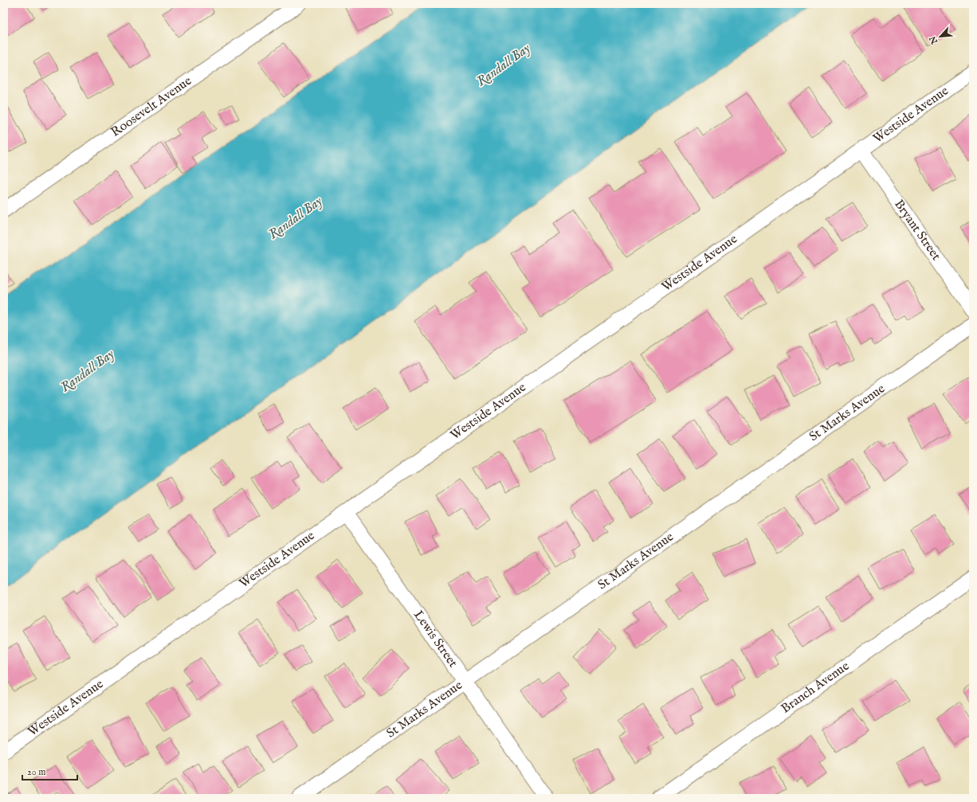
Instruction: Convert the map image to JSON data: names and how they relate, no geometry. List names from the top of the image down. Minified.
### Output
{"streets":{"street":["Roosevelt Avenue","Westside Avenue","Bryant Street","St Marks Avenue","Lewis Street","Branch Avenue"]},"crossings":[["Westside Avenue","Bryant Street"],["Westside Avenue","Lewis Street"],["St Marks Avenue","Lewis Street"]],"water":["Randall Bay"],"scale_bar":"20 m","north":"bottom left"}
